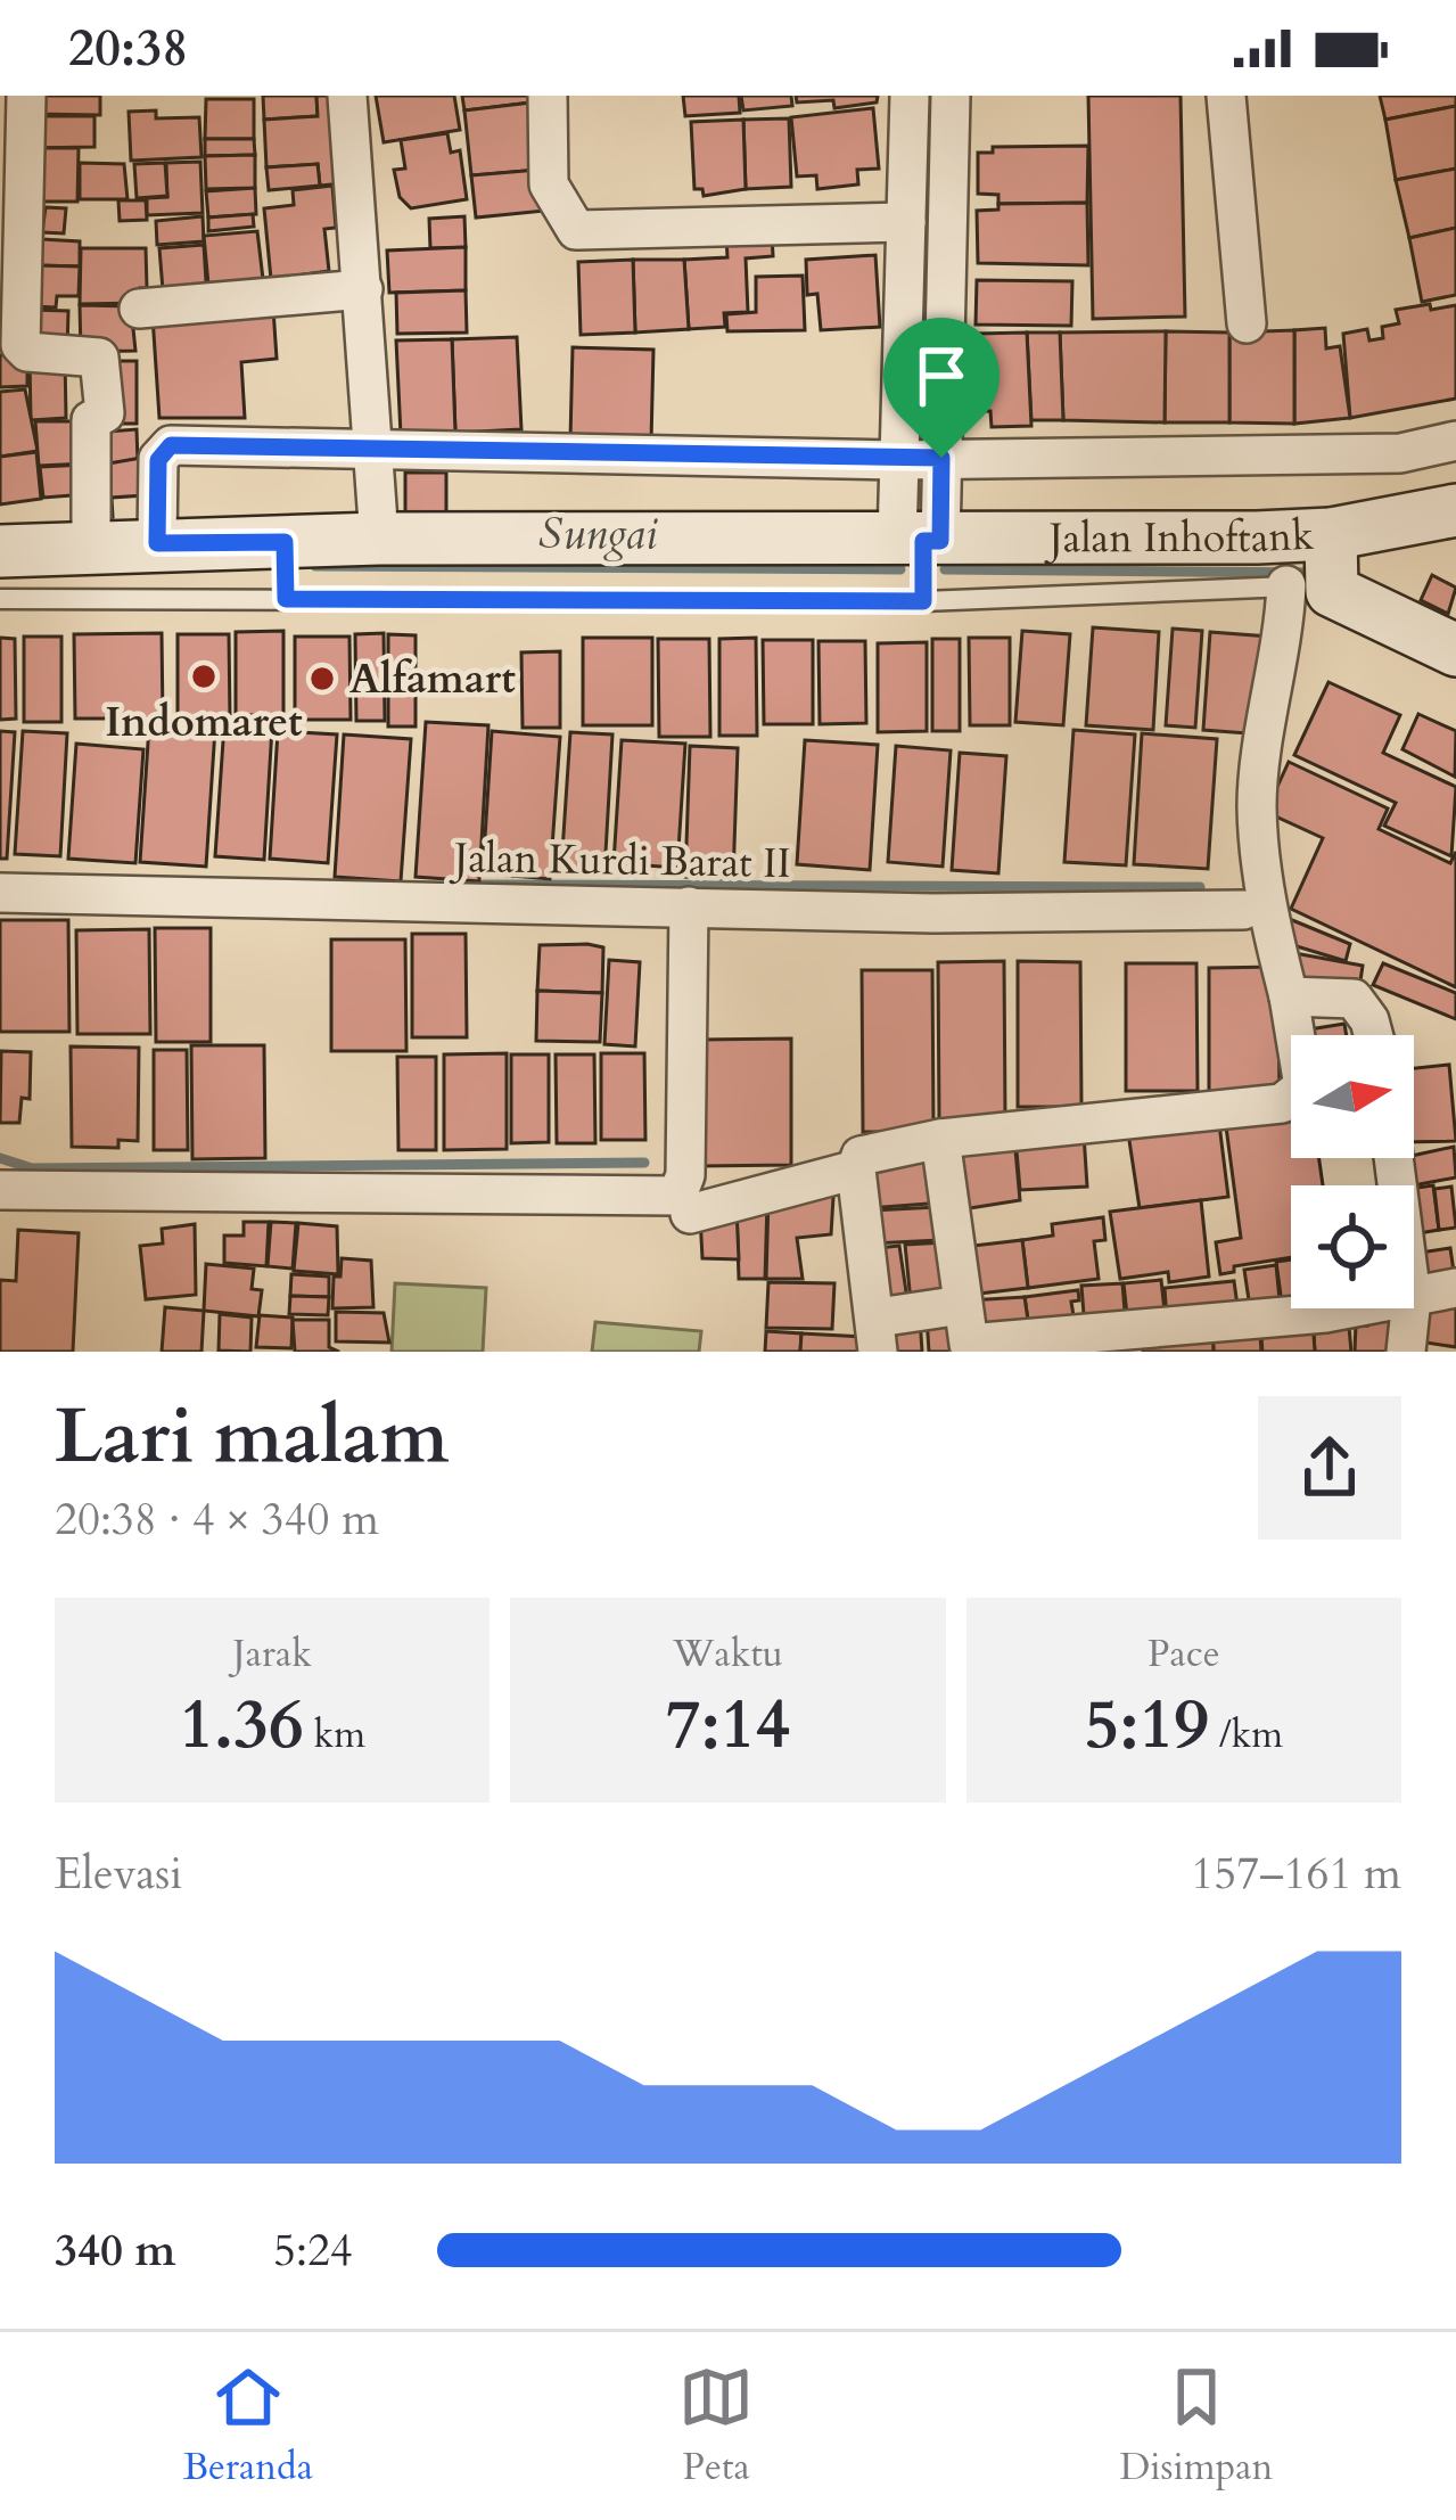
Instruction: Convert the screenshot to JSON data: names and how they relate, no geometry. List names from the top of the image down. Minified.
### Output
{"streets":{"main road":["Jalan Inhoftank"],"street":["Jalan Kurdi Barat II"]},"water":["Sungai"],"places":["Indomaret","Alfamart"],"north":"right","page":{"status":"20:38","heading":["Lari malam","20:38 · 4 × 340 m"],"stats":[["Jarak","1.36 km"],["Waktu","7:14"],["Pace","5:19 /km"]],"chart":["Elevasi","157–161 m"],"list":[{"name":"340 m","note":"5:24"}],"tabs":["Beranda","Peta","Disimpan"]}}
